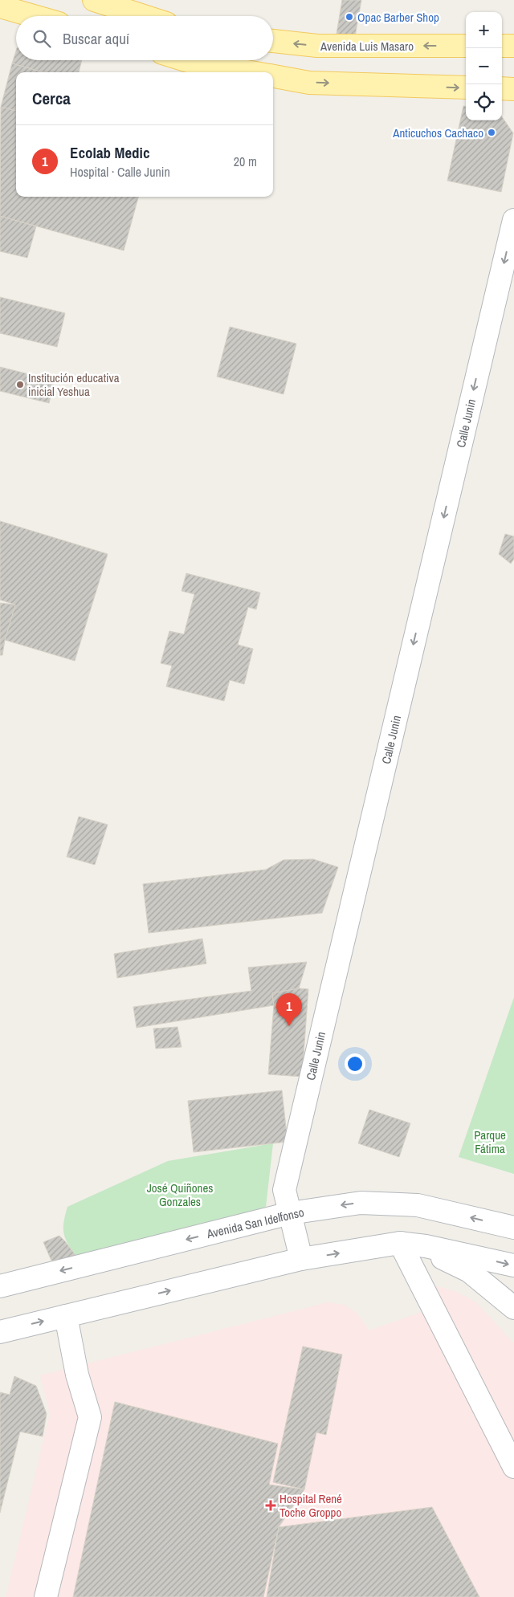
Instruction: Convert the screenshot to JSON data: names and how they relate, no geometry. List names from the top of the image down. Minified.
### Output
{"streets":{"main road":["Avenida Luis Masaro"],"street":["Calle Junin","Avenida San Idelfonso"]},"crossings":[["Calle Junin","Avenida San Idelfonso"]],"one_way":["Calle Junin"],"parks":["Parque Fátima","José Quiñones Gonzales"],"places":{"other":["Opac Barber Shop","Anticuchos Cachaco","Institución educativa inicial Yeshua"],"health":["Hospital René Toche Groppo"]},"page":{"map_buttons":["+","−"],"search":"Buscar aquí","heading":"Cerca","list":[{"mark":"1","name":"Ecolab Medic","note":"Hospital · Calle Junin","value":"20 m"}],"pins":"1"}}
